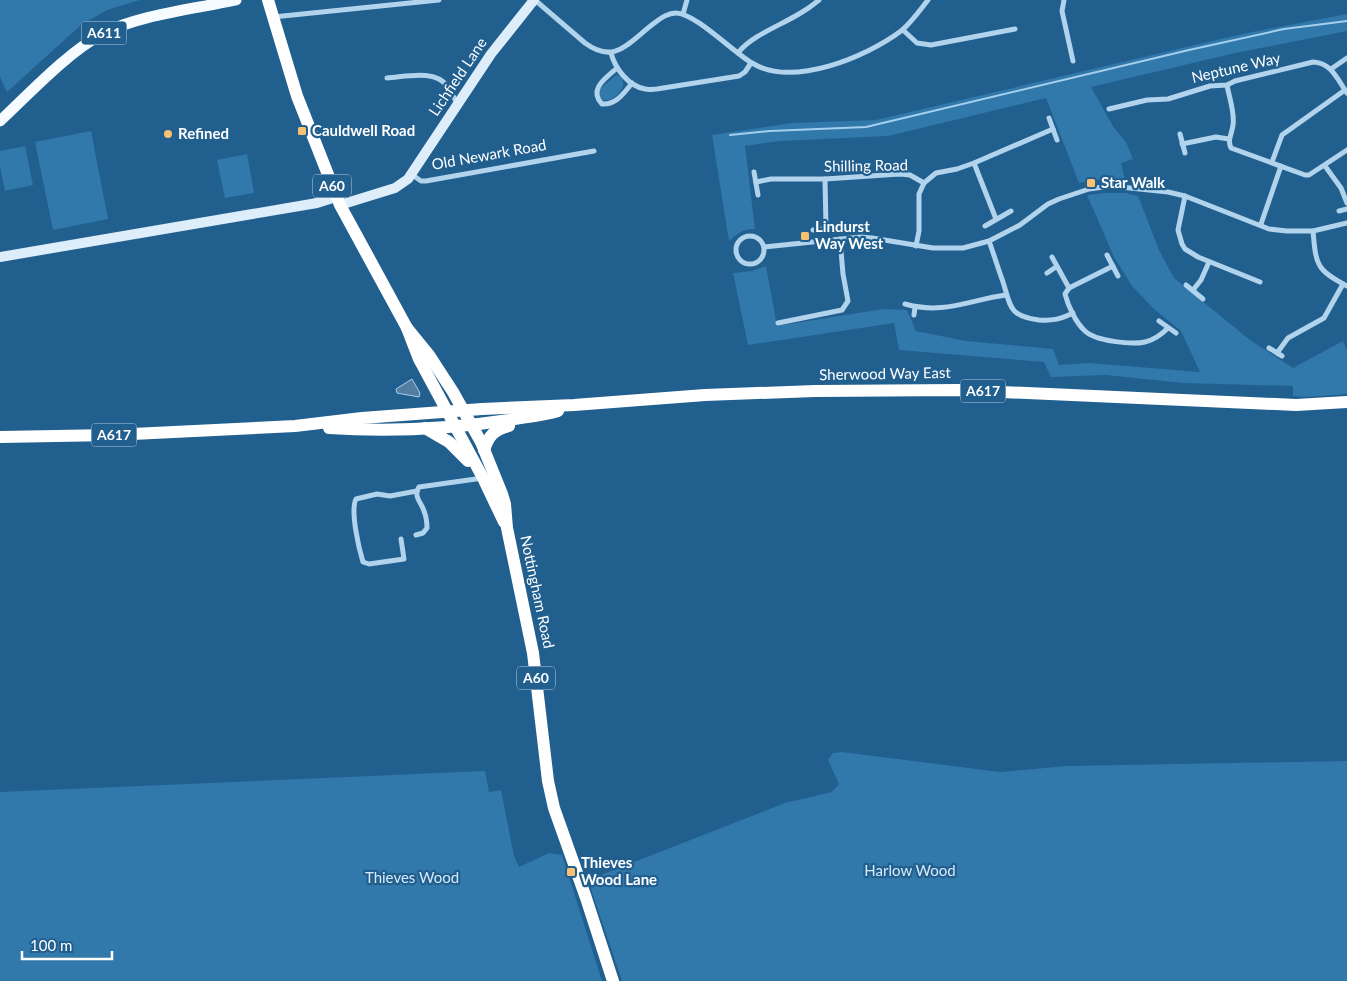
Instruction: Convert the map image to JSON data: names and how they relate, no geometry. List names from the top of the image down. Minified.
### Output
{"streets":{"highway":["A60","Sherwood Way East","A617","Nottingham Road"],"main road":["A611"],"street":["Neptune Way","Lichfield Lane","Old Newark Road","Shilling Road"]},"crossings":[["Lichfield Lane","Old Newark Road"],["Old Newark Road","Nottingham Road"],["Sherwood Way East","A617"],["Sherwood Way East","Nottingham Road"],["A617","Nottingham Road"]],"parks":["Harlow Wood","Thieves Wood"],"places":{"transit":["Cauldwell Road","Star Walk","Lindurst Way West","Thieves Wood Lane"],"other":["Refined"]},"scale_bar":"100 m"}
